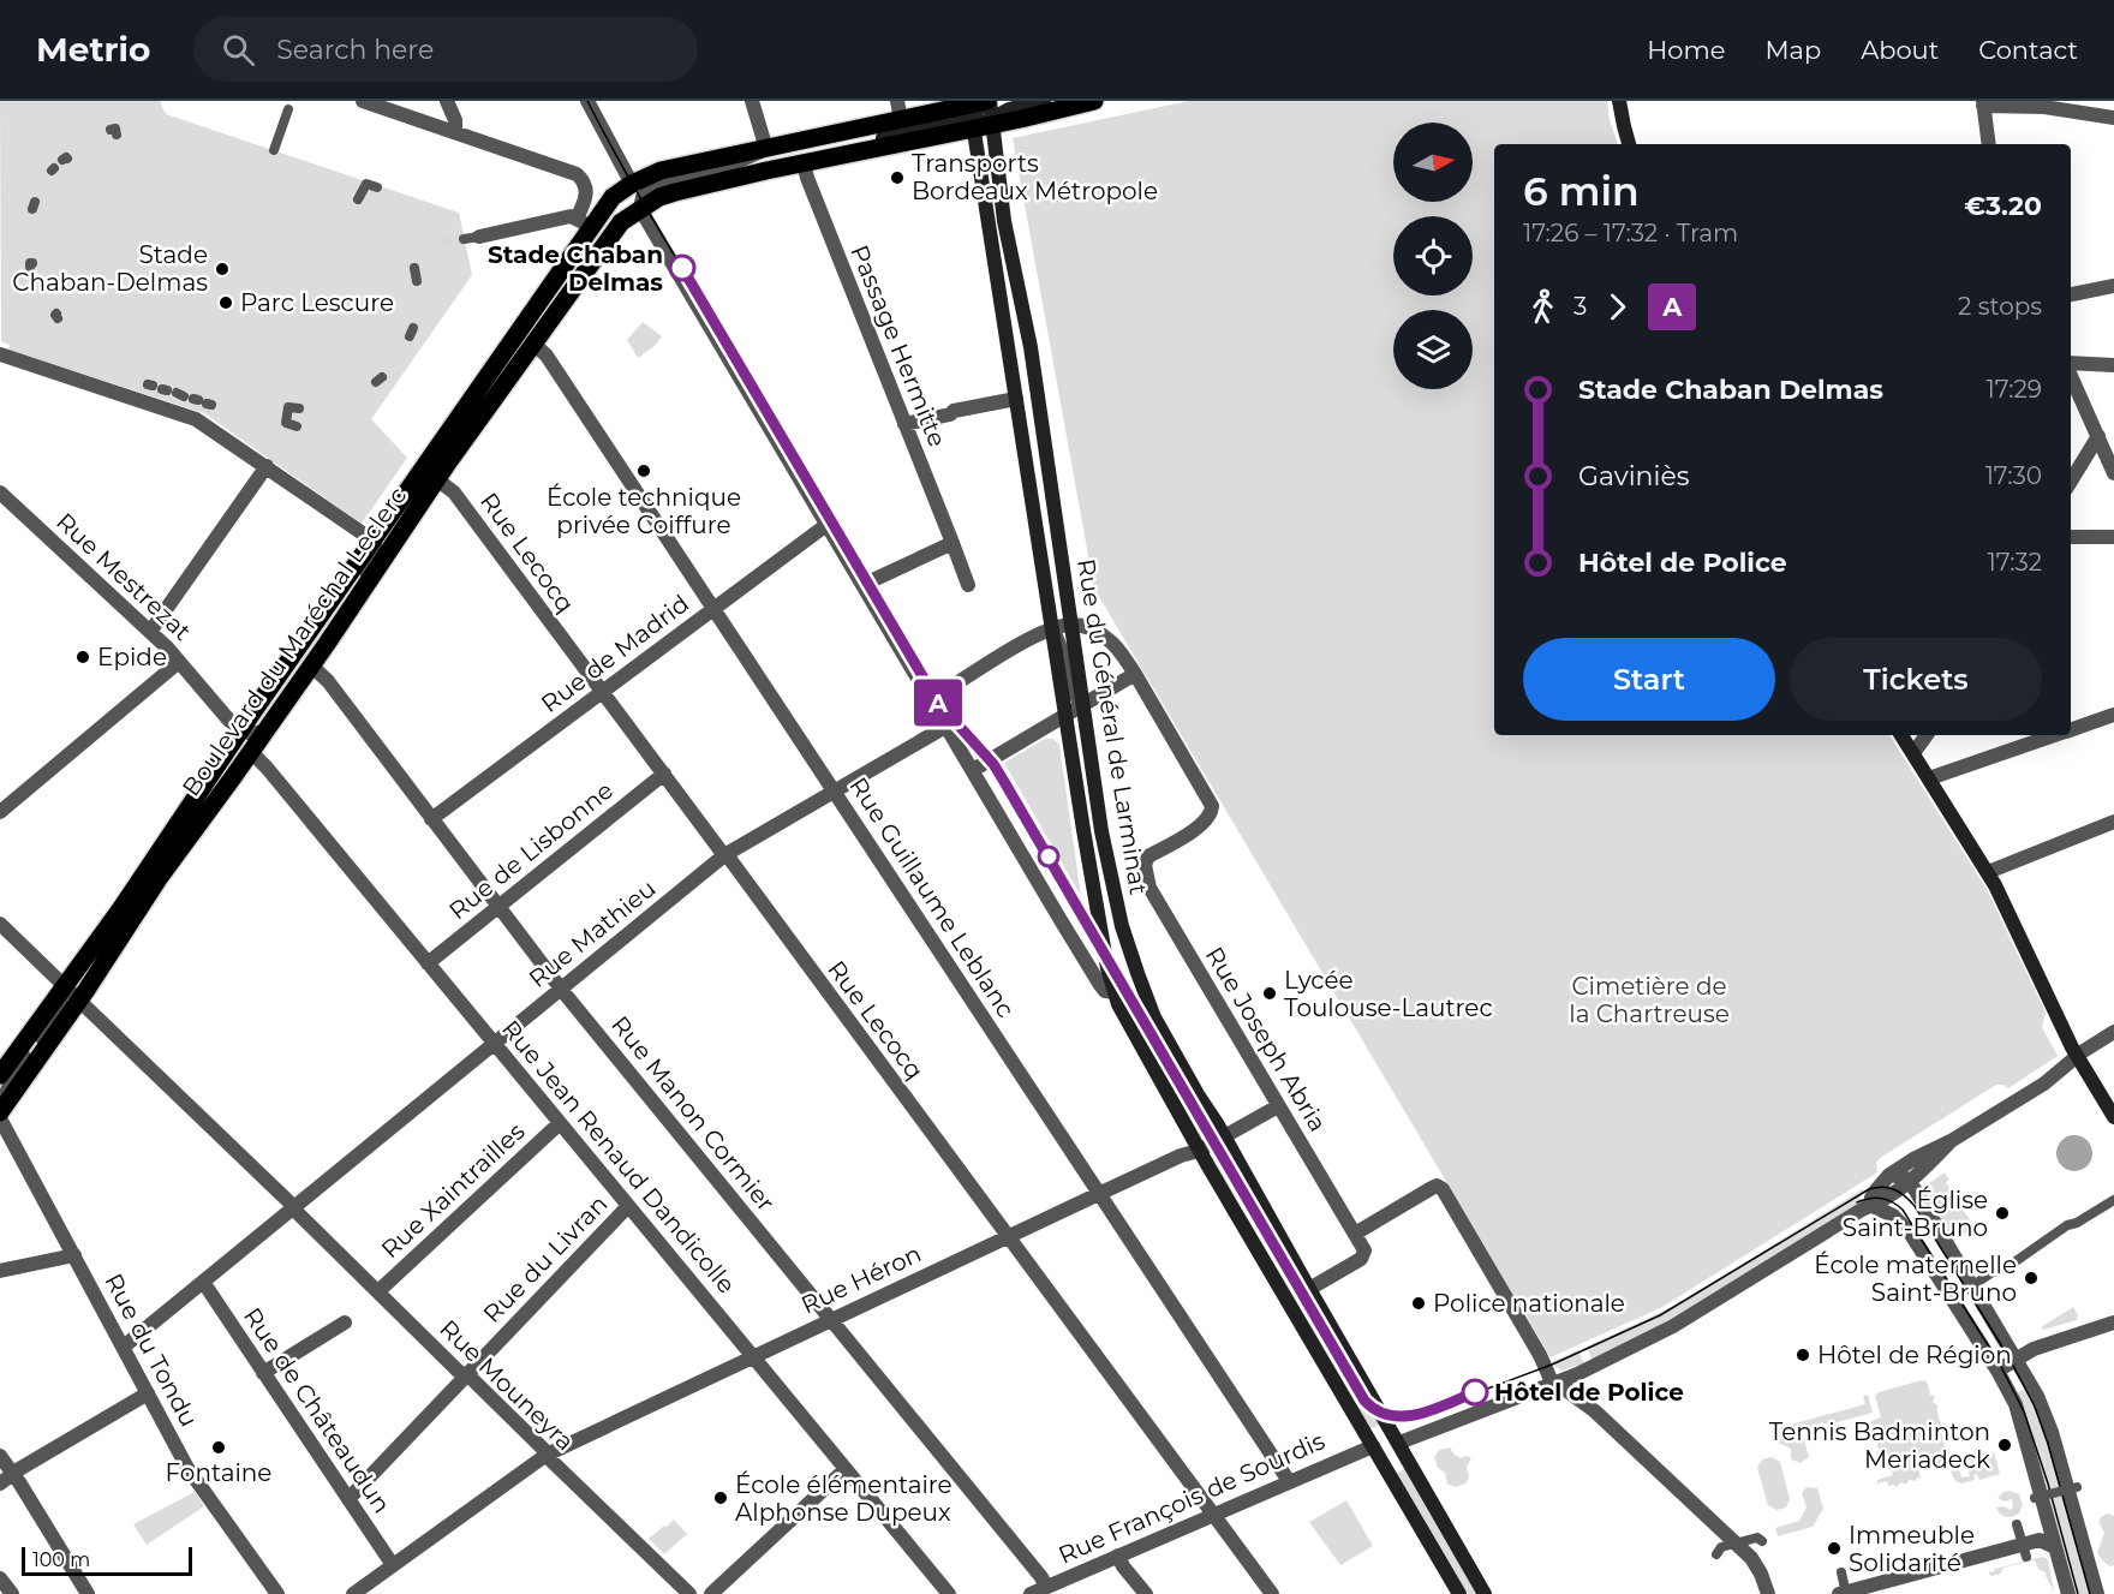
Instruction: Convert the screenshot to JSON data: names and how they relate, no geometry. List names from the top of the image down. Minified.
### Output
{"streets":{"main road":["Boulevard du Maréchal Leclerc","Rue du Général de Larminat"],"street":["Passage Hermitte","Rue Lecocq","Rue Mestrezat","Rue de Madrid","Rue de Lisbonne","Rue Guillaume Leblanc","Rue Mathieu","Rue Joseph Abria","Rue Manon Cormier","Rue Jean Renaud Dandicolle","Rue Xaintrailles","Rue du Livran","Rue Héron","Rue du Tondu","Rue Mouneyra","Rue de Châteaudun","Rue François de Sourdis"]},"crossings":[["Passage Hermitte","Boulevard du Maréchal Leclerc"],["Rue Lecocq","Boulevard du Maréchal Leclerc"],["Rue Lecocq","Rue de Madrid"],["Rue Lecocq","Rue de Lisbonne"],["Rue Lecocq","Rue Mathieu"],["Rue Lecocq","Rue Héron"],["Rue Lecocq","Rue François de Sourdis"],["Rue Mestrezat","Boulevard du Maréchal Leclerc"],["Boulevard du Maréchal Leclerc","Rue du Général de Larminat"],["Boulevard du Maréchal Leclerc","Rue Guillaume Leblanc"],["Boulevard du Maréchal Leclerc","Rue Manon Cormier"],["Boulevard du Maréchal Leclerc","Rue Jean Renaud Dandicolle"],["Boulevard du Maréchal Leclerc","Rue Mouneyra"],["Rue de Madrid","Rue Guillaume Leblanc"],["Rue de Madrid","Rue Manon Cormier"],["Rue du Général de Larminat","Rue Héron"],["Rue du Général de Larminat","Rue François de Sourdis"],["Rue de Lisbonne","Rue Manon Cormier"],["Rue de Lisbonne","Rue Jean Renaud Dandicolle"],["Rue Guillaume Leblanc","Rue Mathieu"],["Rue Guillaume Leblanc","Rue Héron"],["Rue Guillaume Leblanc","Rue François de Sourdis"],["Rue Mathieu","Rue Manon Cormier"],["Rue Mathieu","Rue Jean Renaud Dandicolle"],["Rue Mathieu","Rue du Tondu"],["Rue Mathieu","Rue Mouneyra"],["Rue Mathieu","Rue de Châteaudun"],["Rue Manon Cormier","Rue Héron"],["Rue Manon Cormier","Rue François de Sourdis"],["Rue Jean Renaud Dandicolle","Rue Xaintrailles"],["Rue Jean Renaud Dandicolle","Rue du Livran"],["Rue Jean Renaud Dandicolle","Rue Héron"],["Rue Xaintrailles","Rue Mouneyra"],["Rue du Livran","Rue Mouneyra"],["Rue du Livran","Rue de Châteaudun"],["Rue Héron","Rue Mouneyra"],["Rue Héron","Rue de Châteaudun"]],"parks":["Cimetière de la Chartreuse"],"places":["Transports Bordeaux Métropole","Stade Chaban Delmas","Stade Chaban-Delmas","Parc Lescure","École technique privée Coiffure","Epide","Lycée Toulouse-Lautrec","Église Saint-Bruno","École maternelle Saint-Bruno","Police nationale","Hôtel de Région","Hôtel de Police","Tennis Badminton Meriadeck","Fontaine","École élémentaire Alphonse Dupeux","Immeuble Solidarité"],"lines":["tram line A"],"scale_bar":"100 m","north":"right","page":{"header":"Metrio","search":"Search here","nav":["Home","Map","About","Contact"],"on_map":"A","heading":["6 min","17:26 – 17:32 · Tram","€3.20"],"legs":["3","A","2 stops"],"list":[{"name":"Stade Chaban Delmas","value":"17:29"},{"name":"Gaviniès","value":"17:30"},{"name":"Hôtel de Police","value":"17:32"}],"buttons":["Start","Tickets"],"scale":"100 m"}}
